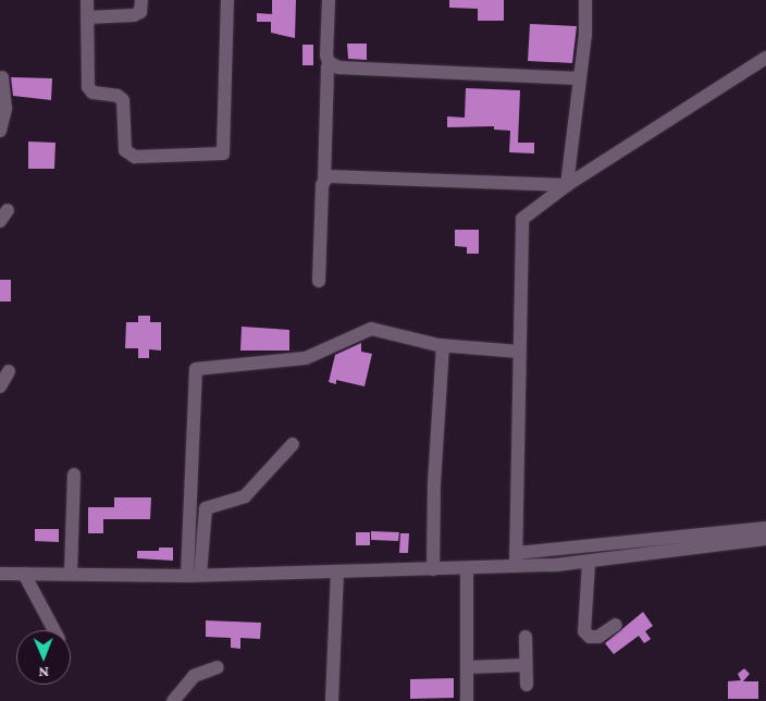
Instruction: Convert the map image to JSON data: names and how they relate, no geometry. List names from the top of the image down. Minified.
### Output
{"north":"bottom"}
